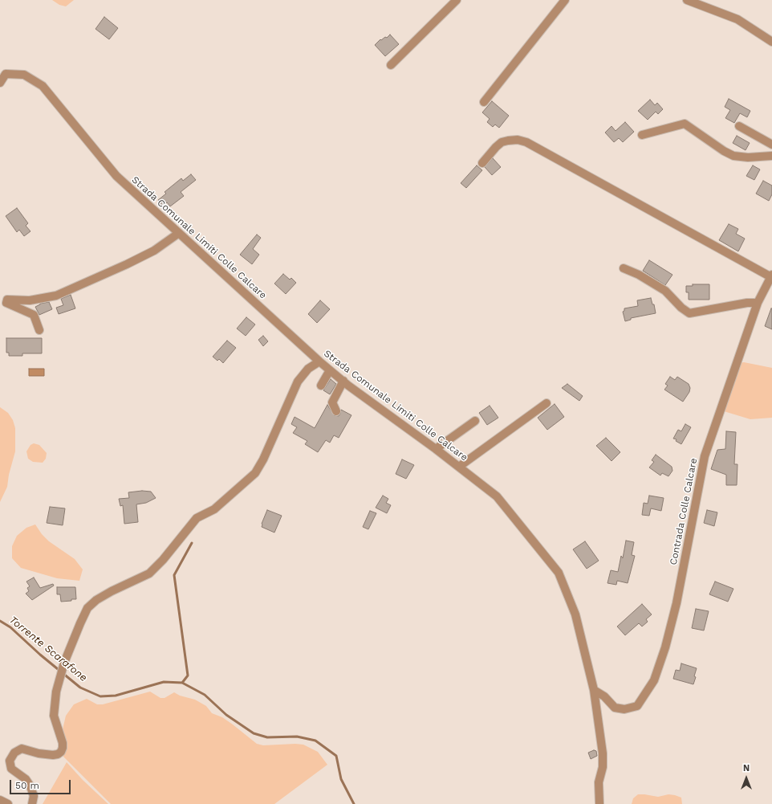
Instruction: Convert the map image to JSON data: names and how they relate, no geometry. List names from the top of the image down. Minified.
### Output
{"streets":{"street":["Strada Comunale Limiti Colle Calcare","Contrada Colle Calcare"]},"crossings":[["Strada Comunale Limiti Colle Calcare","Contrada Colle Calcare"]],"water":["Torrente Scarafone"],"scale_bar":"50 m","north":"top"}
